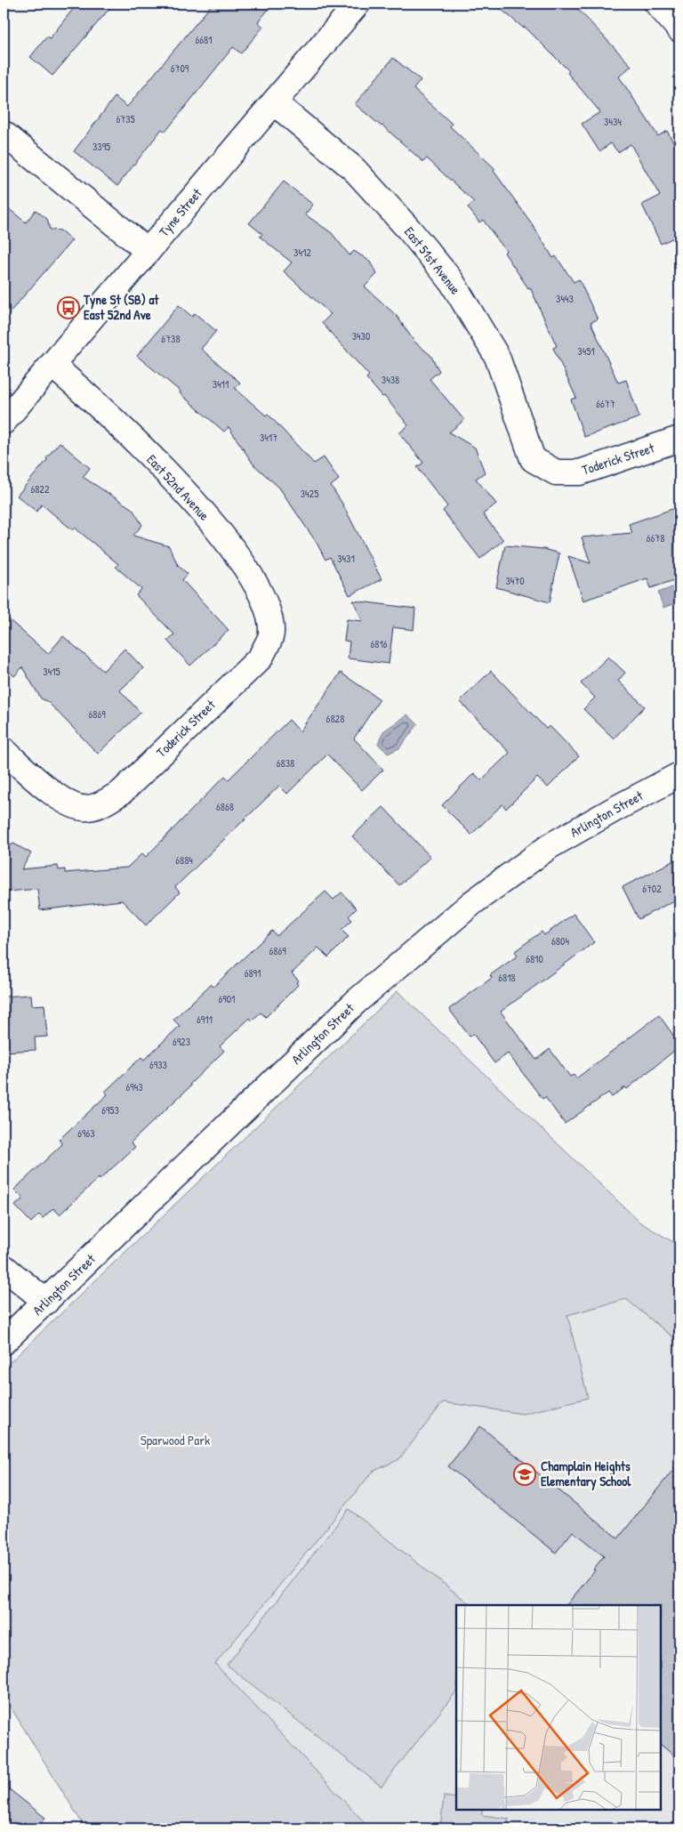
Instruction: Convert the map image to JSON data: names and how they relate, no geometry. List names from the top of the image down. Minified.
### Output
{"streets":{"street":["Tyne Street","East 51st Avenue","Toderick Street","East 52nd Avenue","Arlington Street"]},"crossings":[["Tyne Street","East 51st Avenue"],["Tyne Street","East 52nd Avenue"],["East 51st Avenue","Toderick Street"],["Toderick Street","East 52nd Avenue"]],"parks":["Sparwood Park"],"places":{"bus stop":["Tyne St (SB) at East 52nd Ave"],"school or university":["Champlain Heights Elementary School"]},"house_numbers":["6681","6709","6735","3434","3395","3412","3443","3430","6738","3451","3438","3411","6677","3417","6822","3425","6678","3431","3470","6816","3415","6869","6828","6838","6868","6884","6702","6804","6869","6810","6891","6818","6901","6911","6923","6933","6943","6953","6963"]}
